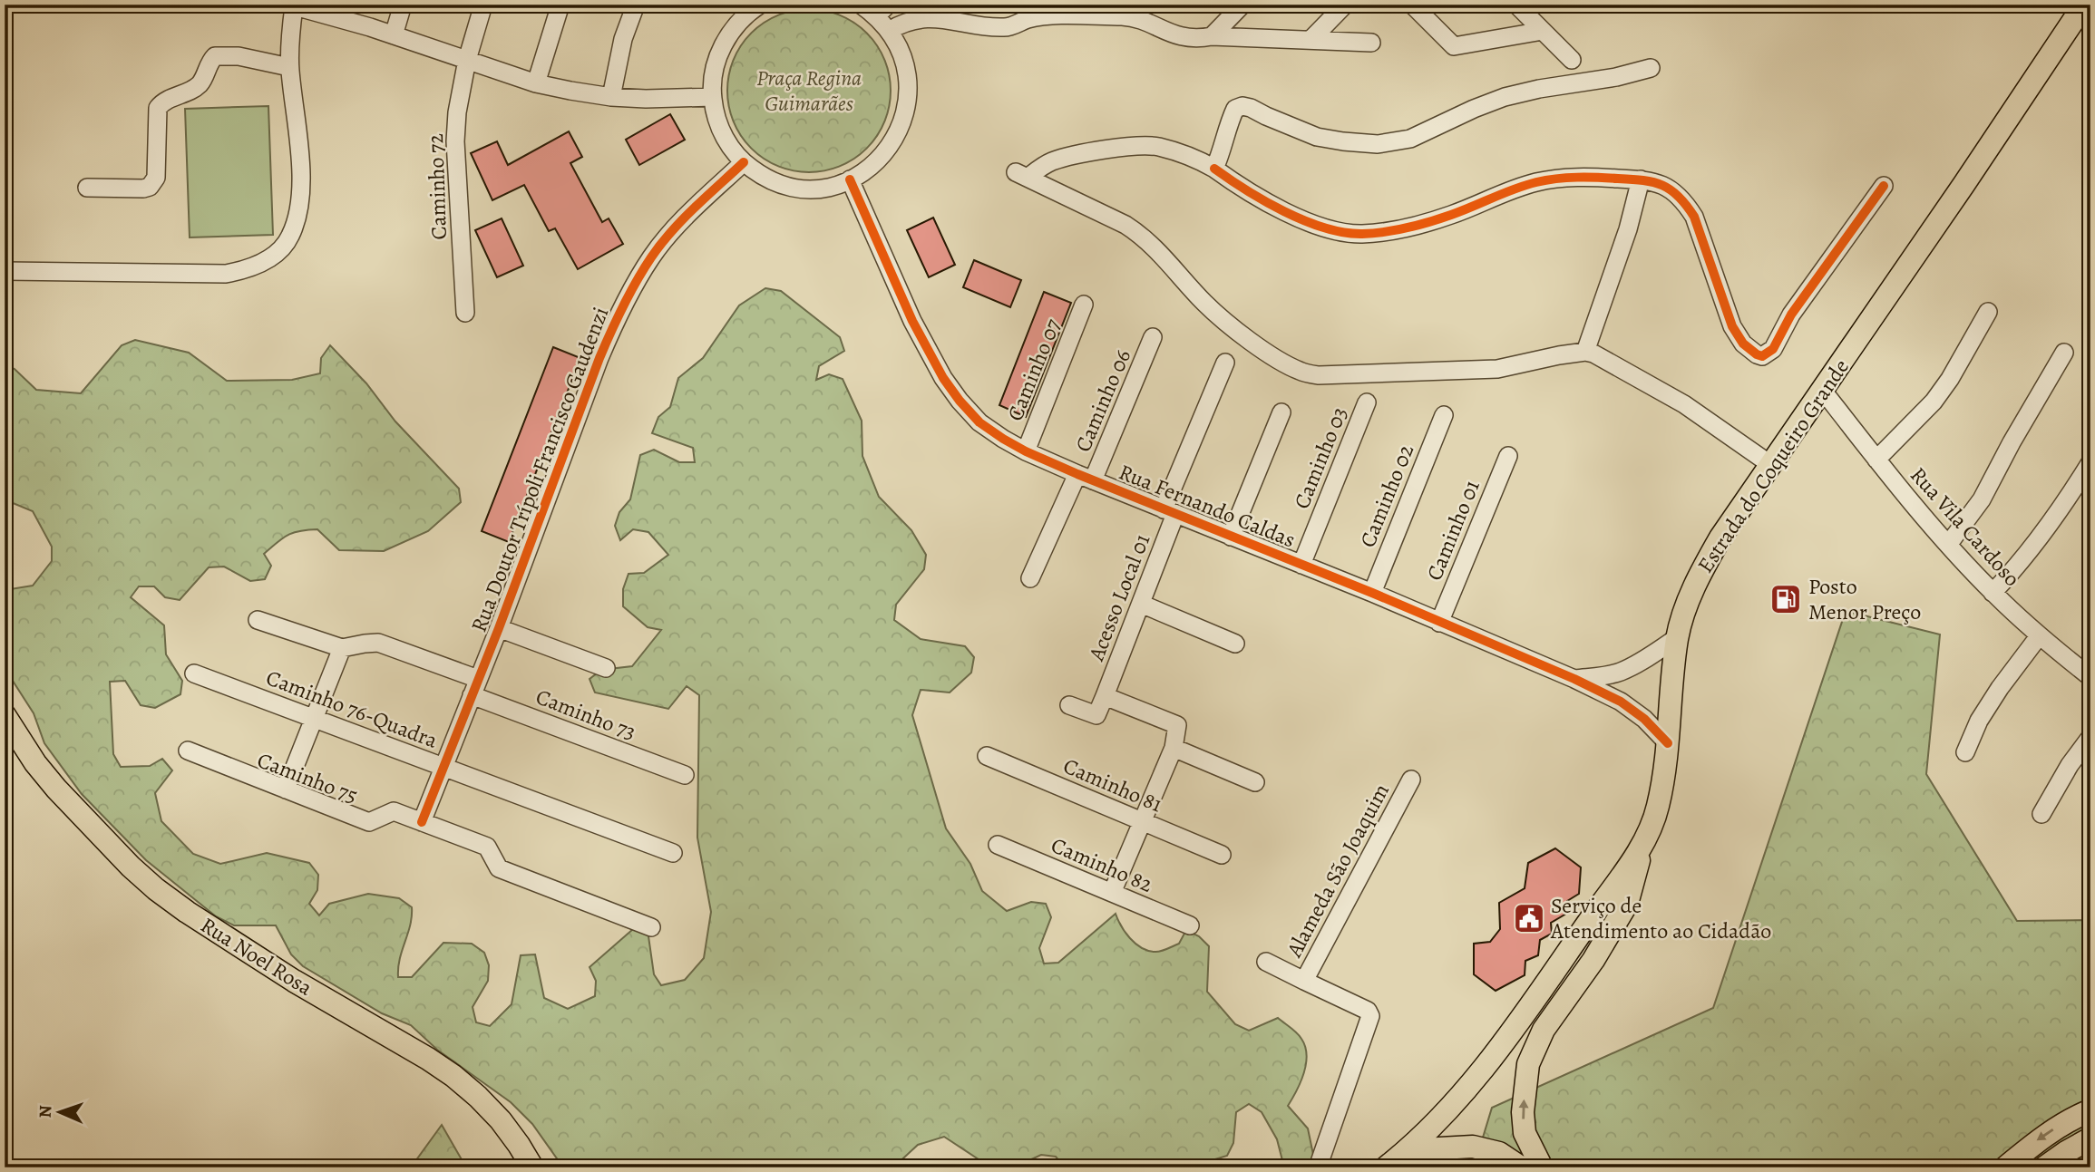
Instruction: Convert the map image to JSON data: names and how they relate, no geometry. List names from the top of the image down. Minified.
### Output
{"streets":{"main road":["Estrada do Coqueiro Grande","Rua Noel Rosa"],"street":["Caminho 72","Caminho 07","Caminho 06","Caminho 03","Rua Doutor Trípoli Francisco Gaudenzi","Caminho 02","Rua Fernando Caldas","Rua Vila Cardoso","Caminho 01","Acesso Local 01","Caminho 76-Quadra","Caminho 73","Caminho 75","Caminho 81","Caminho 82","Alameda São Joaquim"]},"crossings":[["Caminho 07","Rua Fernando Caldas"],["Caminho 06","Rua Fernando Caldas"],["Caminho 03","Rua Fernando Caldas"],["Estrada do Coqueiro Grande","Rua Fernando Caldas"],["Estrada do Coqueiro Grande","Rua Vila Cardoso"],["Rua Doutor Trípoli Francisco Gaudenzi","Caminho 76-Quadra"],["Rua Doutor Trípoli Francisco Gaudenzi","Caminho 73"],["Rua Doutor Trípoli Francisco Gaudenzi","Caminho 75"],["Caminho 02","Rua Fernando Caldas"],["Rua Fernando Caldas","Caminho 01"],["Rua Fernando Caldas","Acesso Local 01"]],"parks":["Praça Regina Guimarães"],"places":{"fuel station":["Posto Menor Preço"],"public building":["Serviço de Atendimento ao Cidadão"]},"north":"left"}
